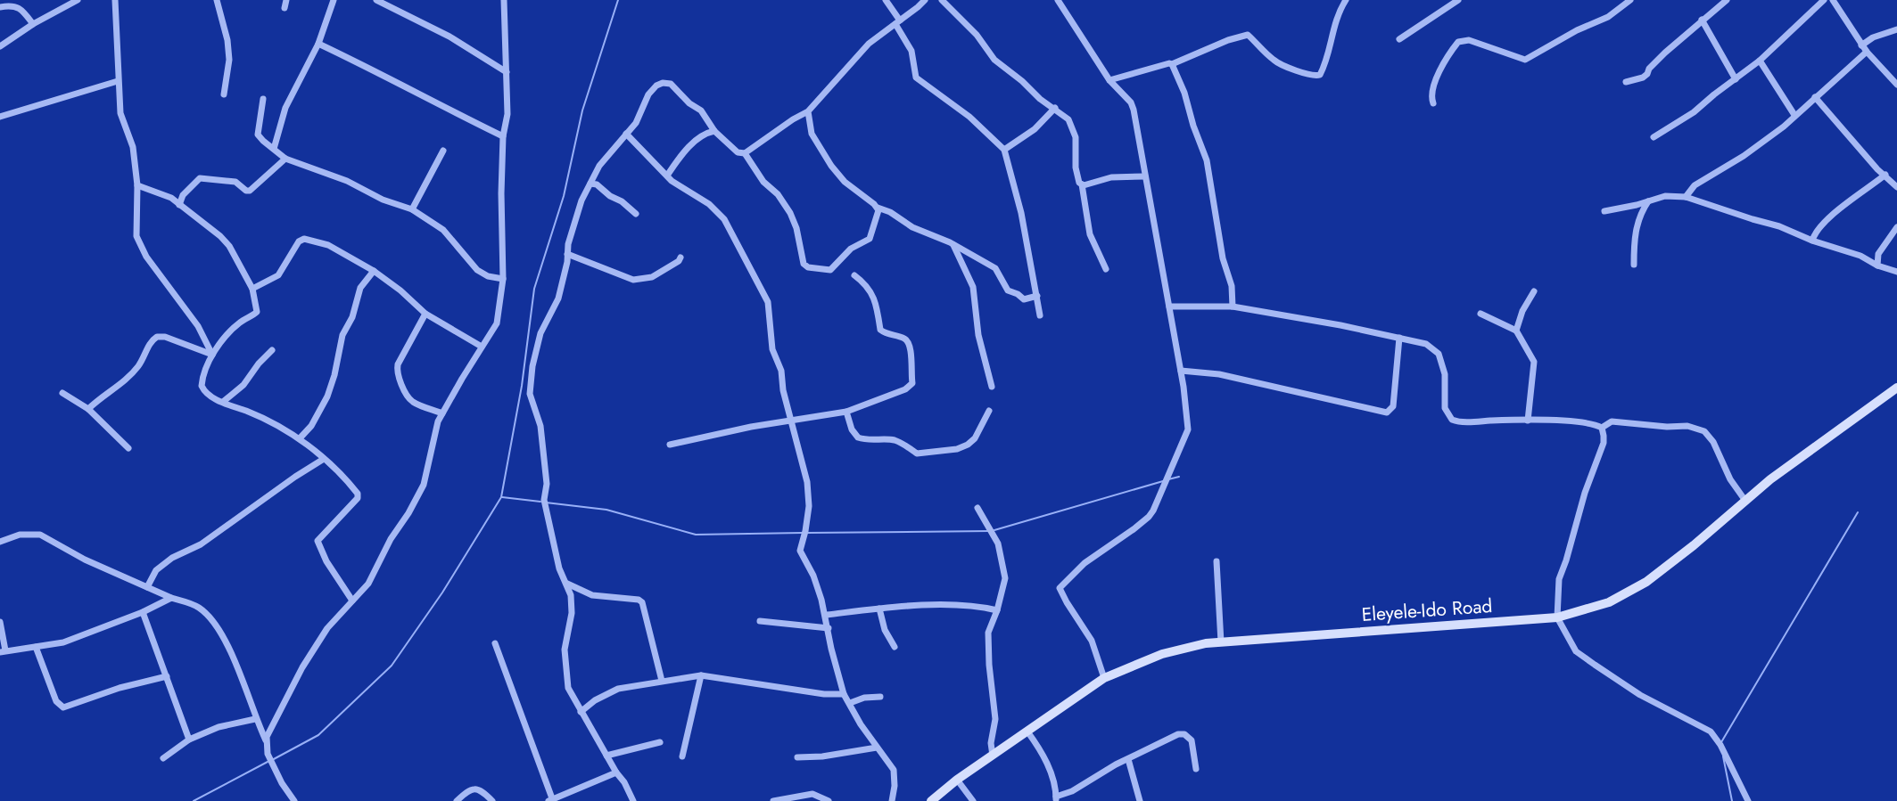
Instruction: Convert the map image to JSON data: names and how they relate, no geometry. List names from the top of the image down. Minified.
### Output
{"streets":{"main road":["Eleyele-Ido Road"]}}
